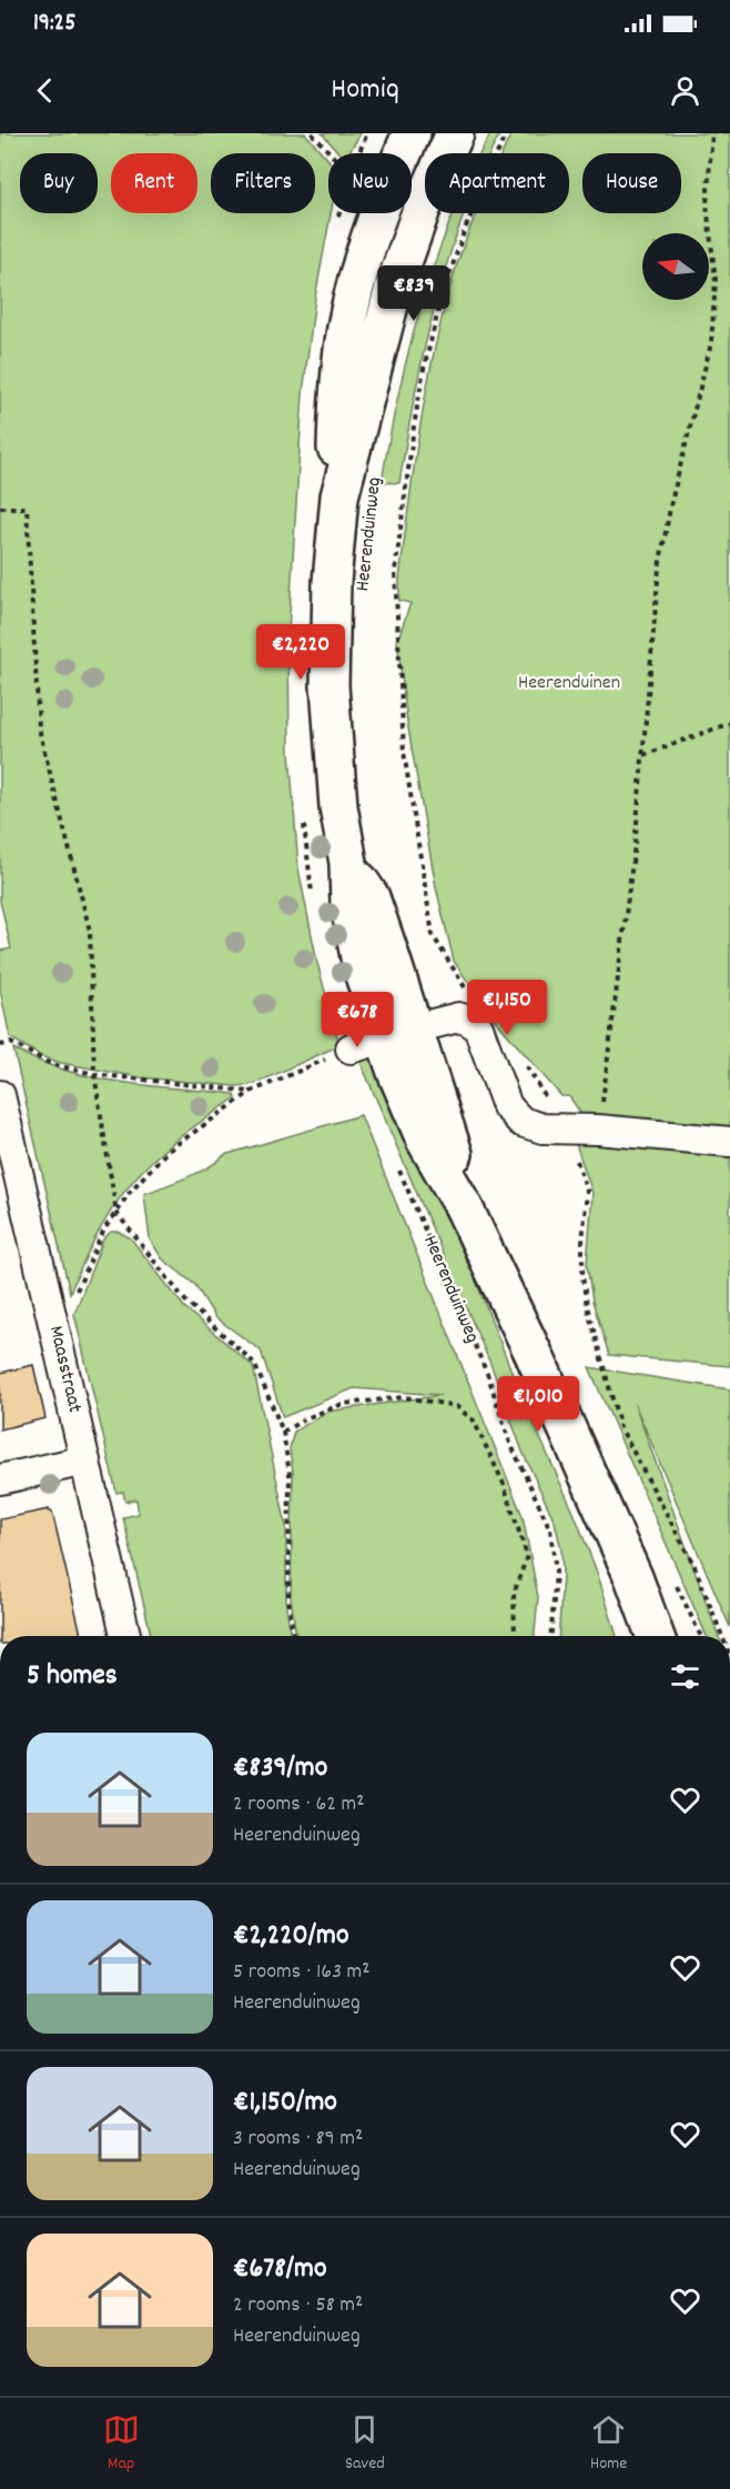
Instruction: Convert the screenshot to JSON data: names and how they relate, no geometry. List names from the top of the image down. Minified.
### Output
{"streets":{"main road":["Heerenduinweg"],"street":["Maasstraat"]},"parks":["Heerenduinen"],"north":"left","page":{"status":"19:25","header":"Homiq","chip":["Buy","Rent","Filters","New","Apartment","House"],"price":["€839","€2,220","€1,150","€678","€1,010"],"heading":"5 homes","list":[{"name":"€839/mo","note":"2 rooms · 62 m² · Heerenduinweg"},{"name":"€2,220/mo","note":"5 rooms · 163 m² · Heerenduinweg"},{"name":"€1,150/mo","note":"3 rooms · 89 m² · Heerenduinweg"},{"name":"€678/mo","note":"2 rooms · 58 m² · Heerenduinweg"}],"tabs":["Map","Saved","Home"]}}
